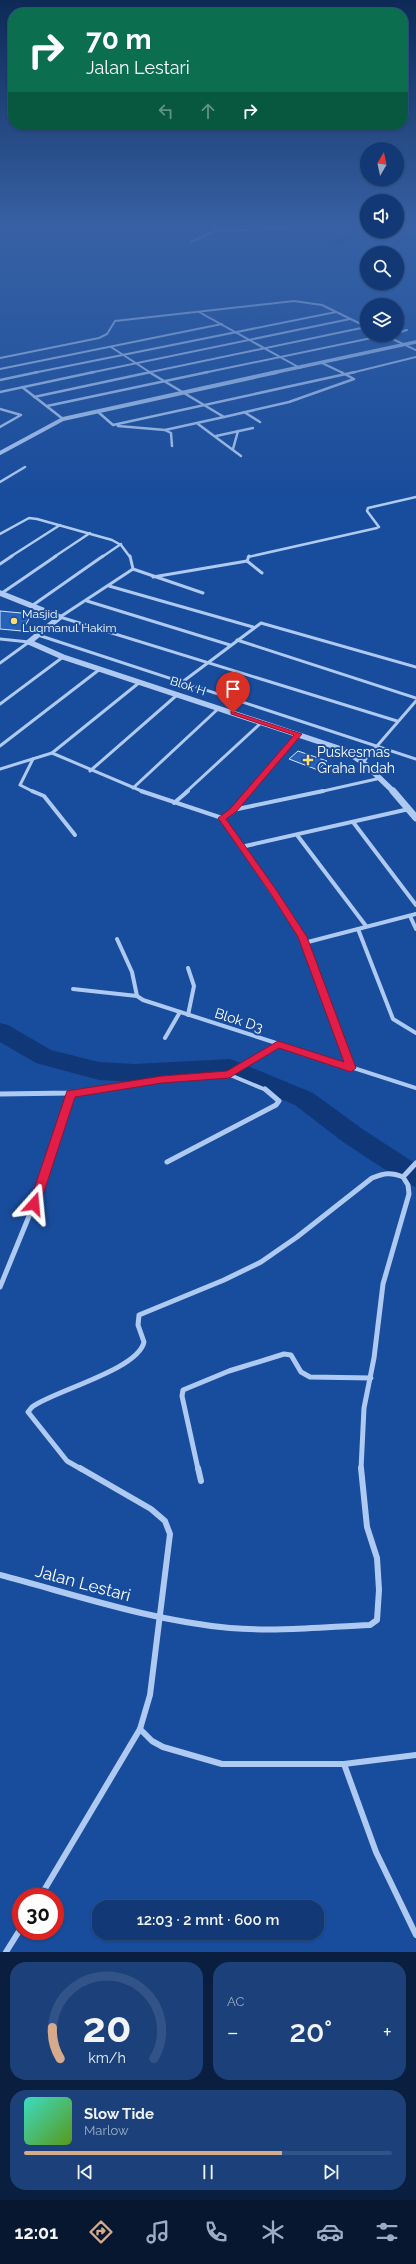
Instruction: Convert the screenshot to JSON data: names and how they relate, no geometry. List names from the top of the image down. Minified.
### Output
{"streets":{"street":["Blok H","Blok D3","Jalan Lestari"]},"places":{"other":["Masjid Luqmanul Hakim"],"health":["Puskesmas Graha Indah"]},"north":"top","page":{"turn":["70 m","Jalan Lestari"],"limit":"30","trip":"12:03 · 2 mnt · 600 m","tile":"AC","heat":["−","20°","+"],"song":["Slow Tide","Marlow"],"tabs":"12:01","gauge":["20","km/h"]}}
